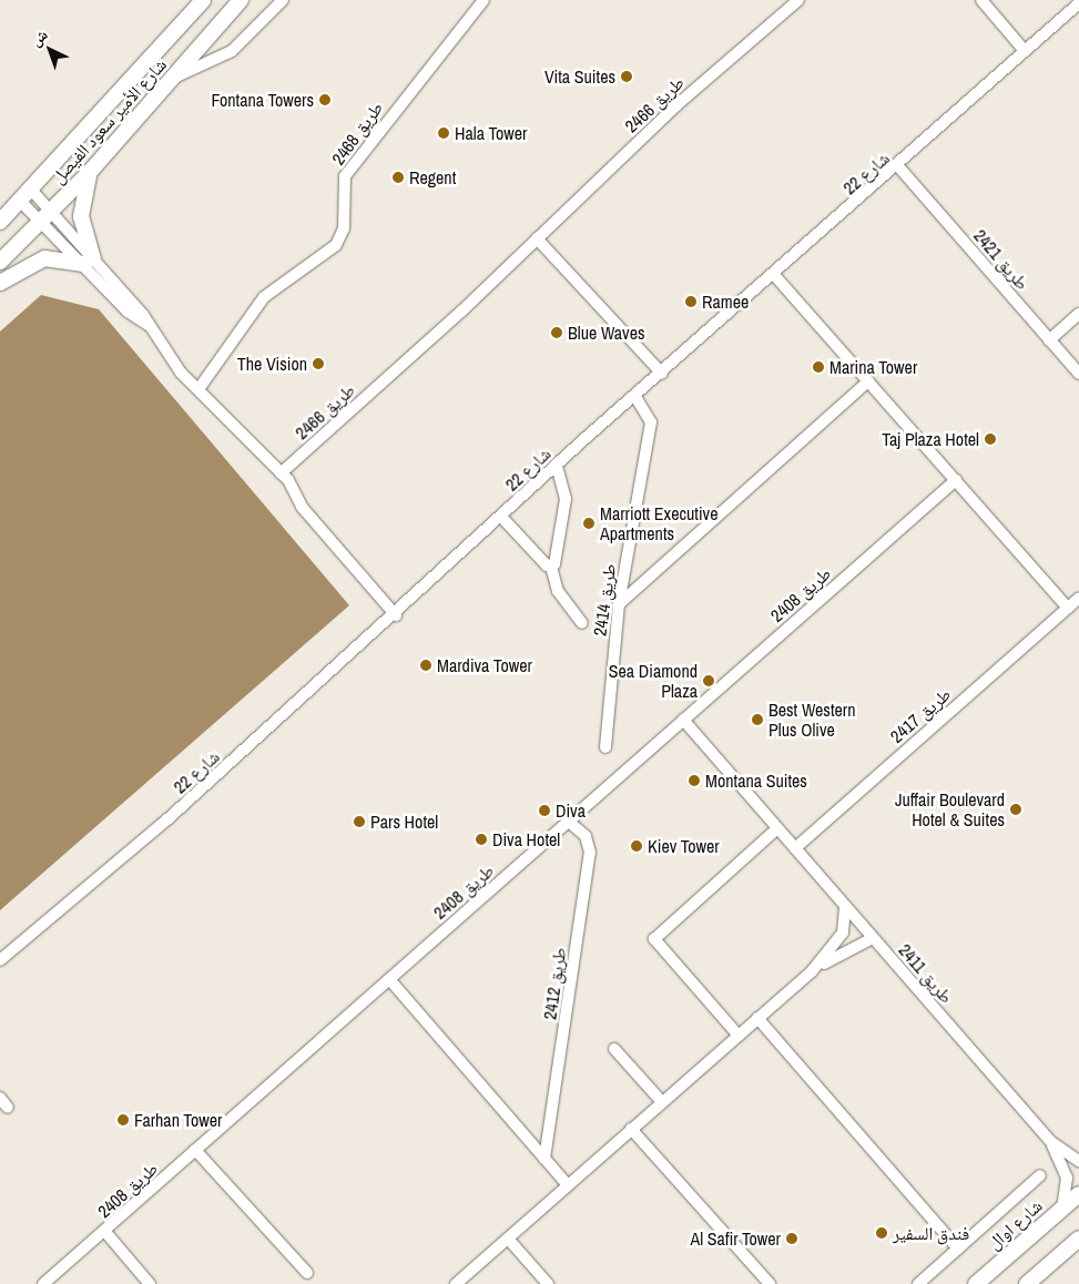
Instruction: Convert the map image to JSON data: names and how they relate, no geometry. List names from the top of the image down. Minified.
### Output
{"streets":{"street":["طريق 2466","شارع الأمير سعود الفيصل","طريق 2468","شارع 22","طريق 2421","طريق 2408","طريق 2414","طريق 2417","طريق 2411","طريق 2412","شارع اوال"]},"crossings":[["شارع 22","طريق 2421"],["شارع 22","طريق 2414"],["طريق 2408","طريق 2411"],["طريق 2408","طريق 2412"],["طريق 2417","طريق 2411"],["طريق 2411","شارع اوال"]],"places":["Vita Suites","Fontana Towers","Hala Tower","Regent","Ramee","Blue Waves","The Vision","Marina Tower","Taj Plaza Hotel","Marriott Executive Apartments","Mardiva Tower","Sea Diamond Plaza","Best Western Plus Olive","Montana Suites","Juffair Boulevard Hotel & Suites","Diva","Pars Hotel","Diva Hotel","Kiev Tower","Farhan Tower","فندق السفير","Al Safir Tower"],"north":"top left"}
